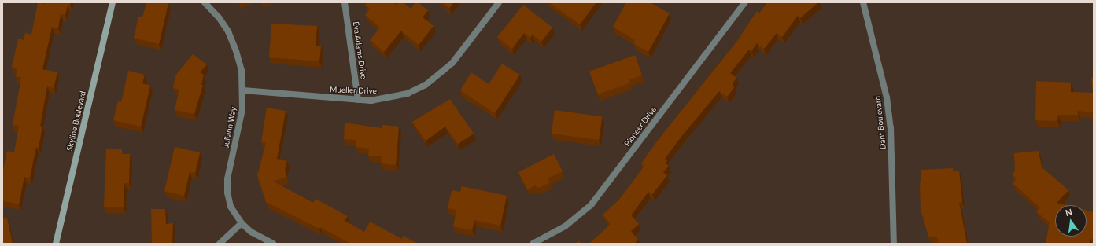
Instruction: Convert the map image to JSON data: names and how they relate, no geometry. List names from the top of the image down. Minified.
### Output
{"streets":{"street":["Eva Adams Drive","Mueller Drive","Skyline Boulevard","Dant Boulevard","Pioneer Drive","Juliann Way"]},"crossings":[["Eva Adams Drive","Mueller Drive"],["Mueller Drive","Juliann Way"]],"north":"top"}
